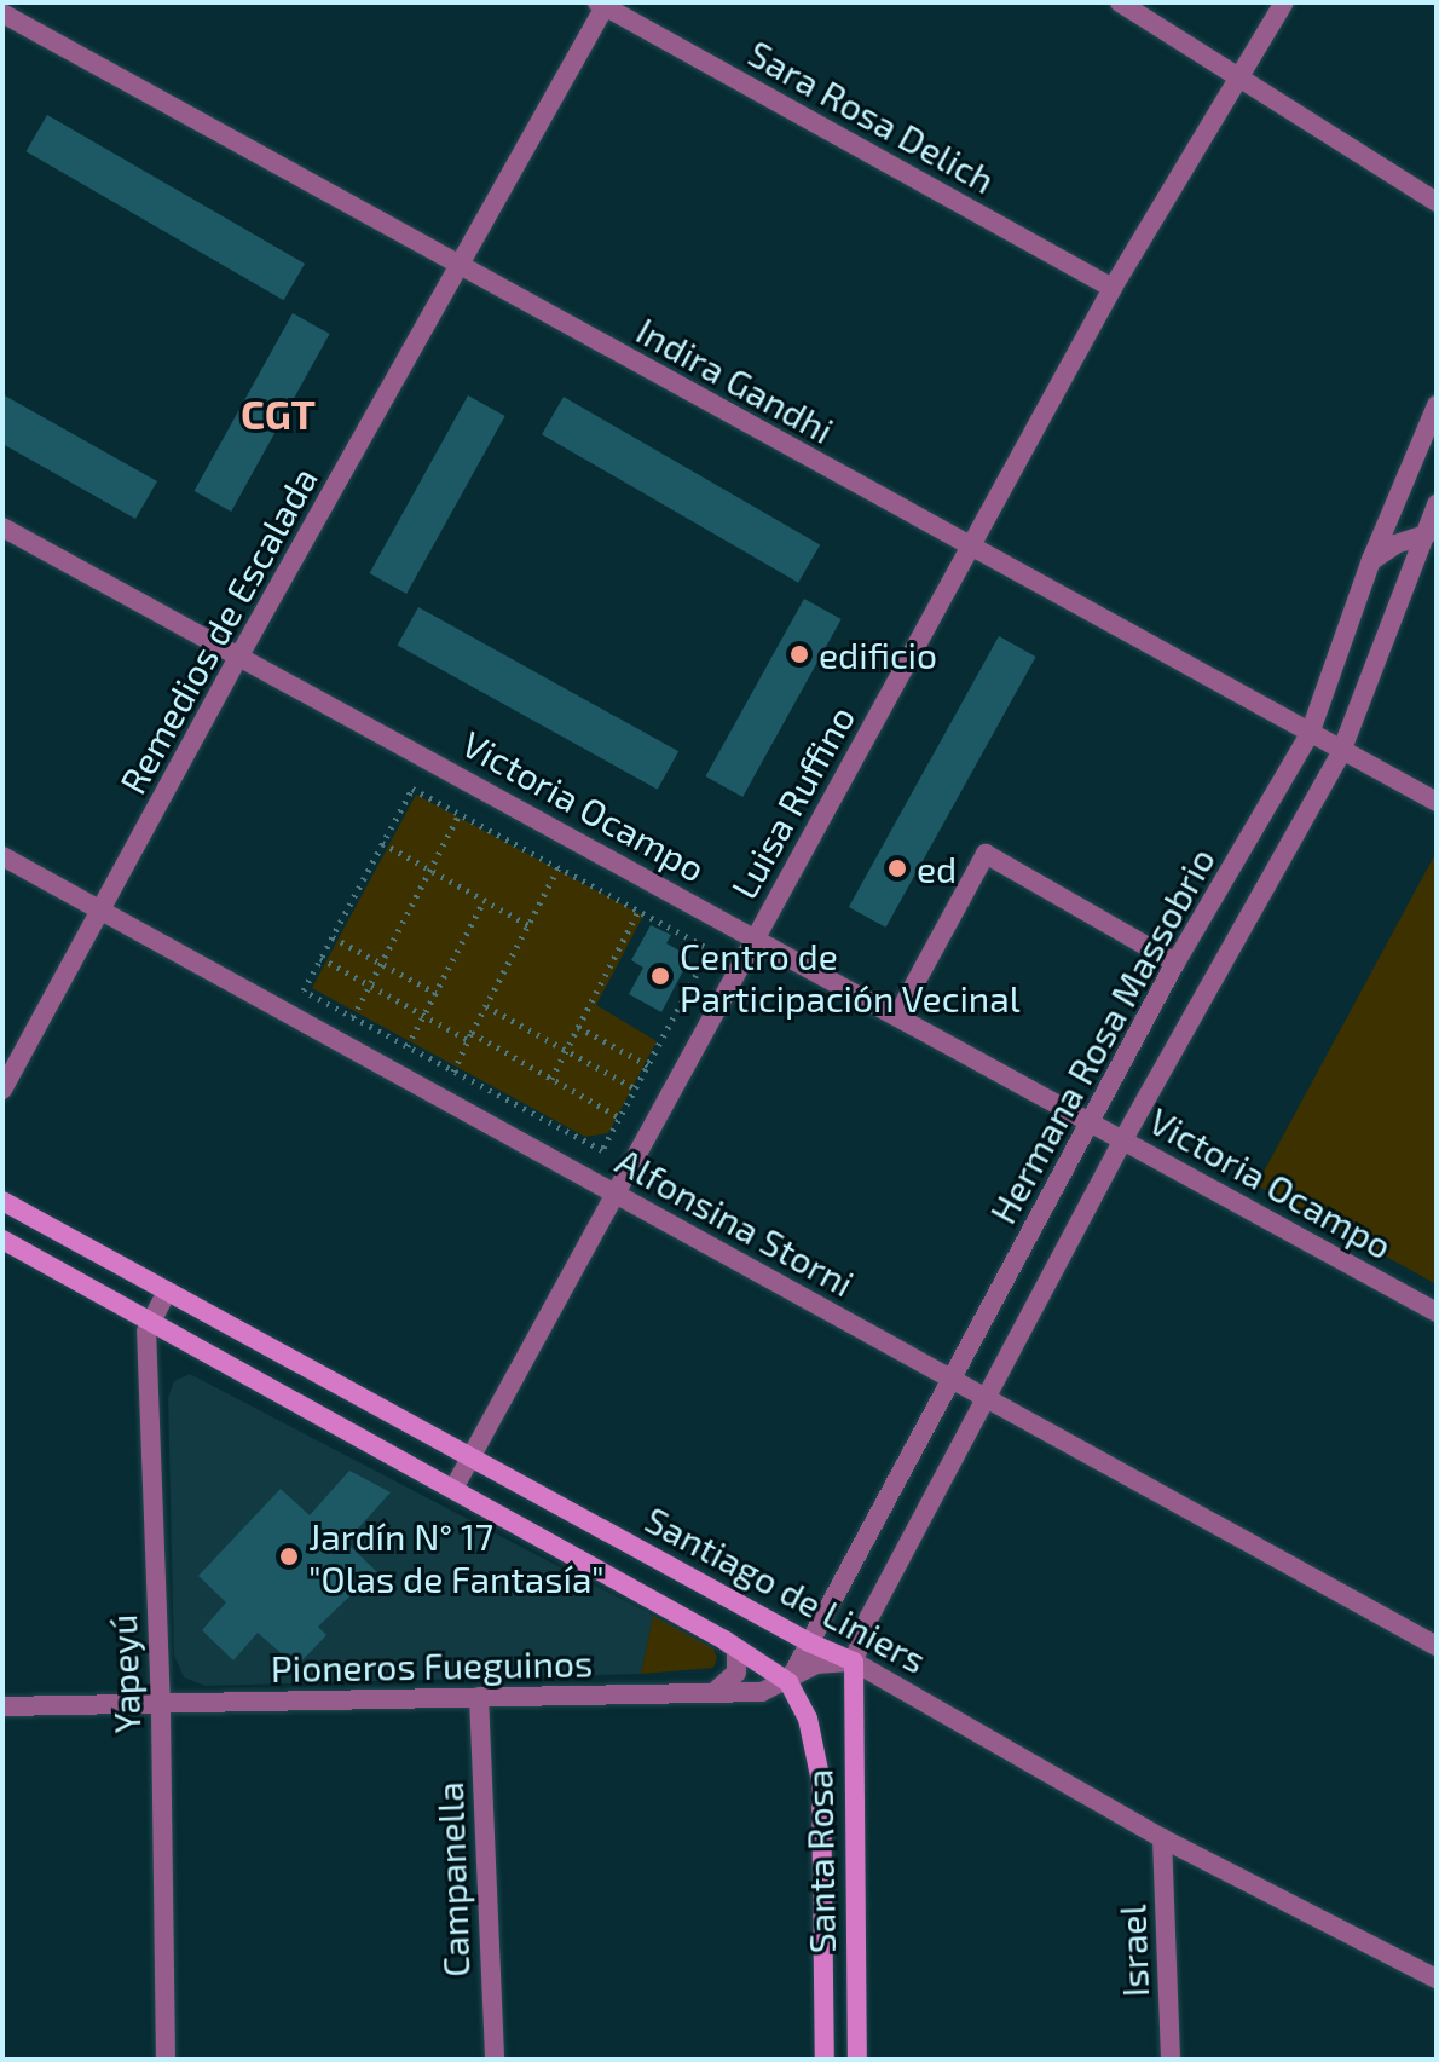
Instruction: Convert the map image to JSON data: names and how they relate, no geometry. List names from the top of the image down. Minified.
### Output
{"streets":{"street":["Sara Rosa Delich","Indira Gandhi","Remedios de Escalada","Luisa Ruffino","Victoria Ocampo","Hermana Rosa Massobrio","Alfonsina Storni","Santiago de Liniers","Pioneros Fueguinos","Yapeyú","Santa Rosa","Campanella","Israel"]},"crossings":[["Sara Rosa Delich","Remedios de Escalada"],["Sara Rosa Delich","Luisa Ruffino"],["Indira Gandhi","Remedios de Escalada"],["Indira Gandhi","Luisa Ruffino"],["Indira Gandhi","Hermana Rosa Massobrio"],["Remedios de Escalada","Victoria Ocampo"],["Remedios de Escalada","Alfonsina Storni"],["Luisa Ruffino","Victoria Ocampo"],["Luisa Ruffino","Alfonsina Storni"],["Luisa Ruffino","Santiago de Liniers"],["Victoria Ocampo","Hermana Rosa Massobrio"],["Hermana Rosa Massobrio","Alfonsina Storni"],["Hermana Rosa Massobrio","Santiago de Liniers"],["Hermana Rosa Massobrio","Pioneros Fueguinos"],["Hermana Rosa Massobrio","Santa Rosa"],["Santiago de Liniers","Pioneros Fueguinos"],["Santiago de Liniers","Yapeyú"],["Santiago de Liniers","Santa Rosa"],["Santiago de Liniers","Israel"],["Pioneros Fueguinos","Yapeyú"],["Pioneros Fueguinos","Santa Rosa"],["Pioneros Fueguinos","Campanella"]],"districts":["CGT"],"places":["edificio","ed","Centro de Participación Vecinal","Jardín N° 17 \"Olas de Fantasía\""]}
